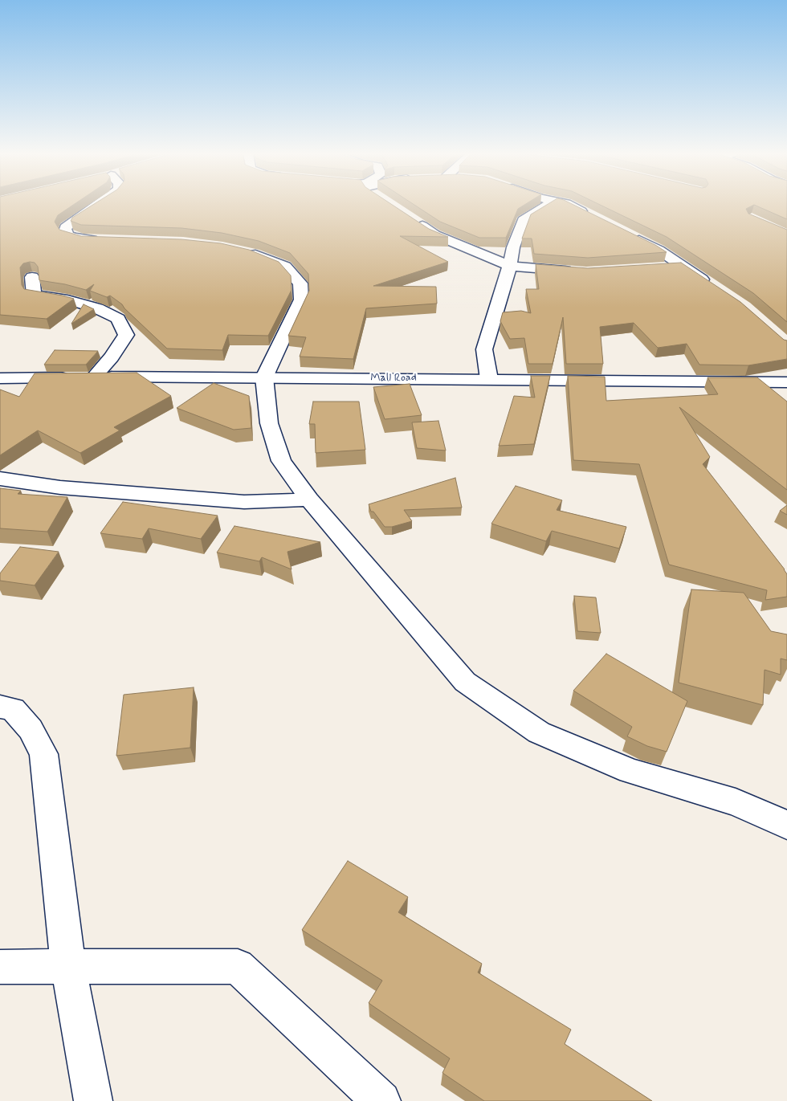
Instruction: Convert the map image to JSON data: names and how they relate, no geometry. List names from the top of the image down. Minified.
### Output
{"streets":{"street":["Mall Road"]}}
